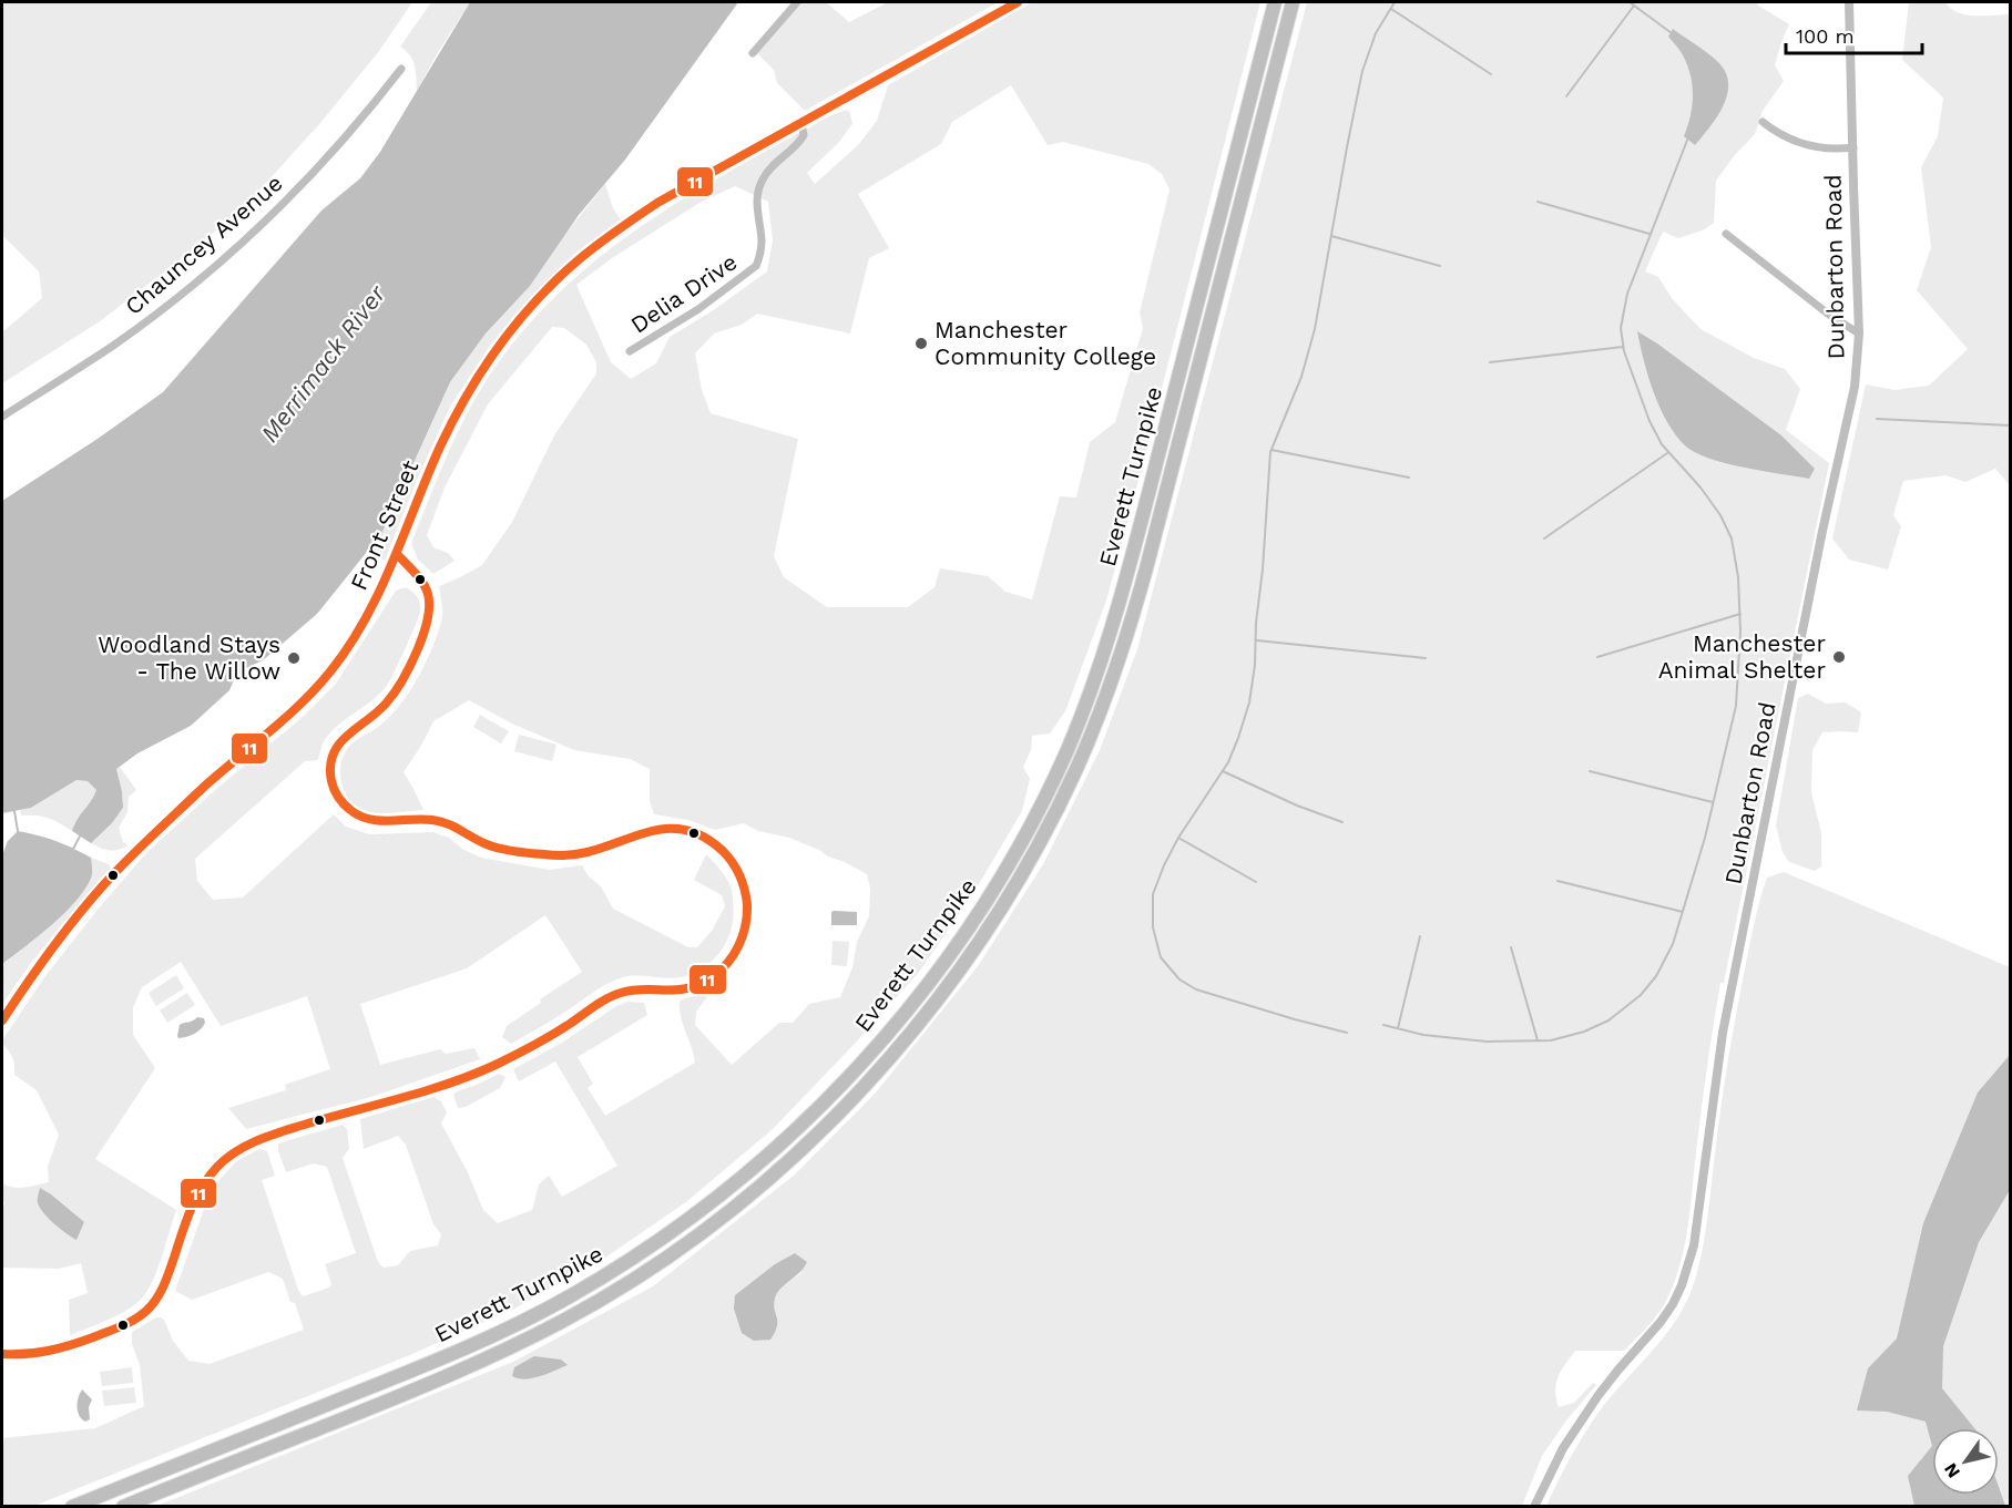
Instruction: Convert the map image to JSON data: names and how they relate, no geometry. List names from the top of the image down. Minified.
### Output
{"streets":{"highway":["Everett Turnpike"],"main road":["Front Street"],"street":["Chauncey Avenue","Dunbarton Road","Delia Drive"]},"crossings":[["Delia Drive","Front Street"]],"water":["Merrimack River"],"places":["Manchester Community College","Manchester Animal Shelter","Woodland Stays - The Willow"],"lines":["transit line 11"],"scale_bar":"100 m","north":"bottom left"}
